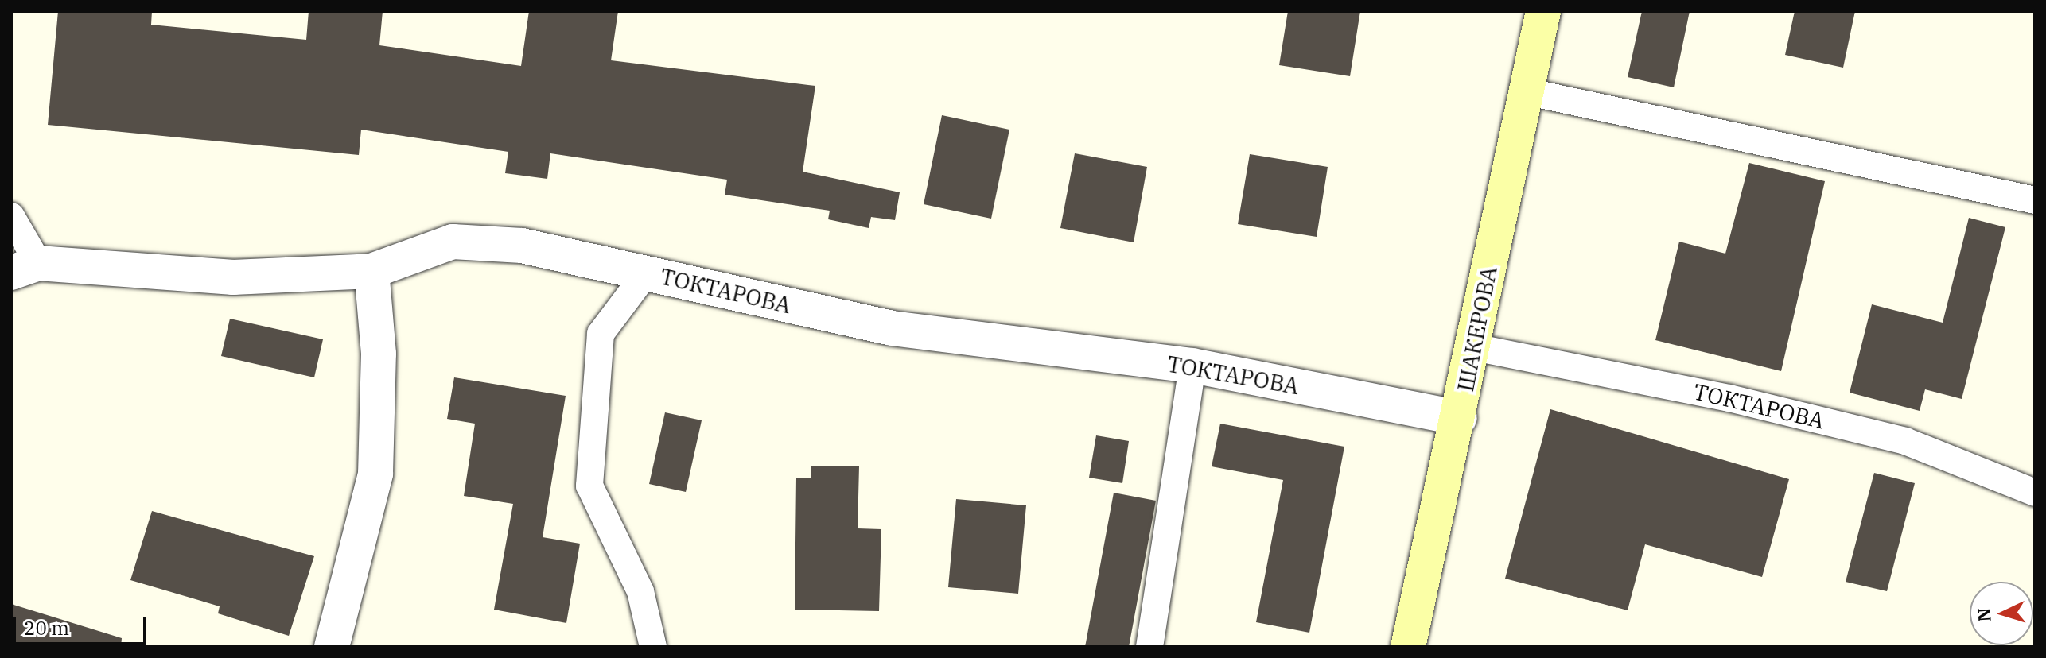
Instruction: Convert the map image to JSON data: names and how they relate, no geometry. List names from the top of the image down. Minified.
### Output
{"streets":{"street":["ТОКТАРОВА","ШАКЕРОВА"]},"crossings":[["ТОКТАРОВА","ШАКЕРОВА"]],"scale_bar":"20 m","north":"left"}
